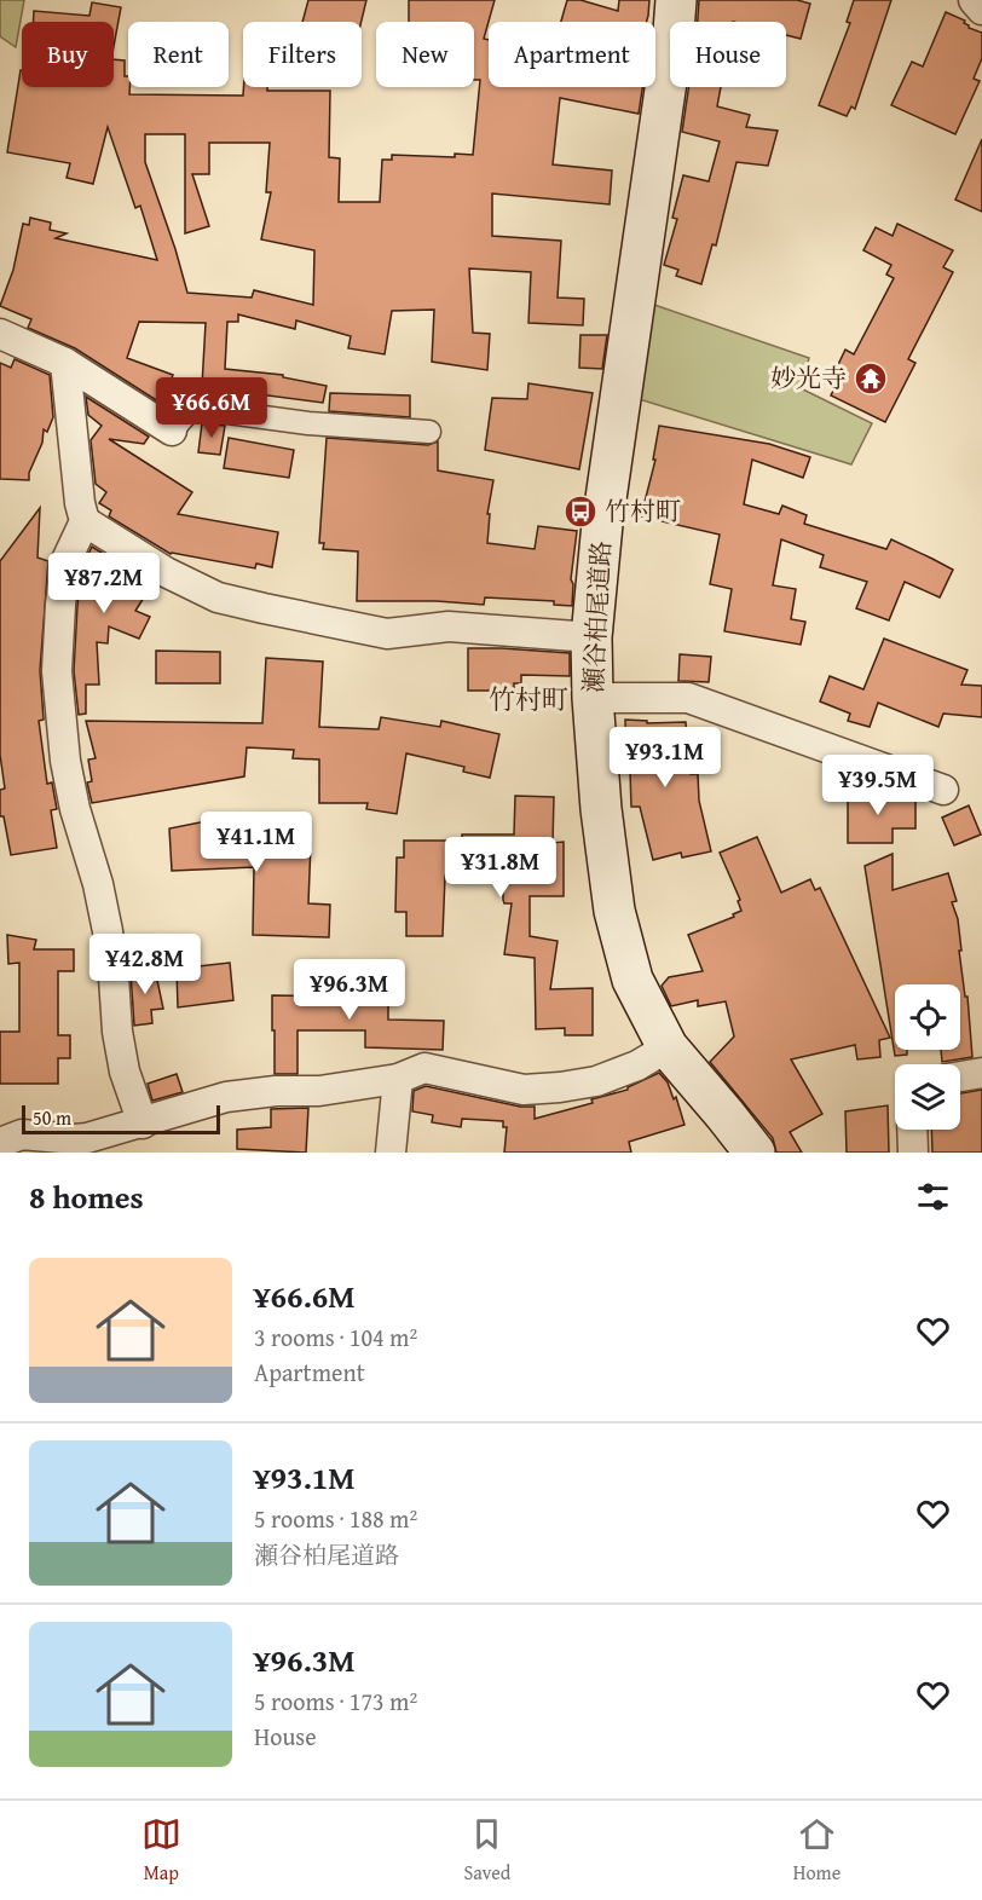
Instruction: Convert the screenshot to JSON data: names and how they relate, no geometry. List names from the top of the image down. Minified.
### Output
{"streets":{"main road":["瀬谷柏尾道路"]},"districts":["竹村町"],"places":{"temple":["妙光寺"],"bus stop":["竹村町"]},"scale_bar":"50 m","page":{"chip":["Buy","Rent","Filters","New","Apartment","House"],"price":["¥66.6M","¥87.2M","¥93.1M","¥39.5M","¥41.1M","¥31.8M","¥42.8M","¥96.3M"],"scale":"50 m","heading":"8 homes","list":[{"name":"¥66.6M","note":"3 rooms · 104 m² · Apartment"},{"name":"¥93.1M","note":"5 rooms · 188 m² · 瀬谷柏尾道路"},{"name":"¥96.3M","note":"5 rooms · 173 m² · House"}],"tabs":["Map","Saved","Home"]}}
